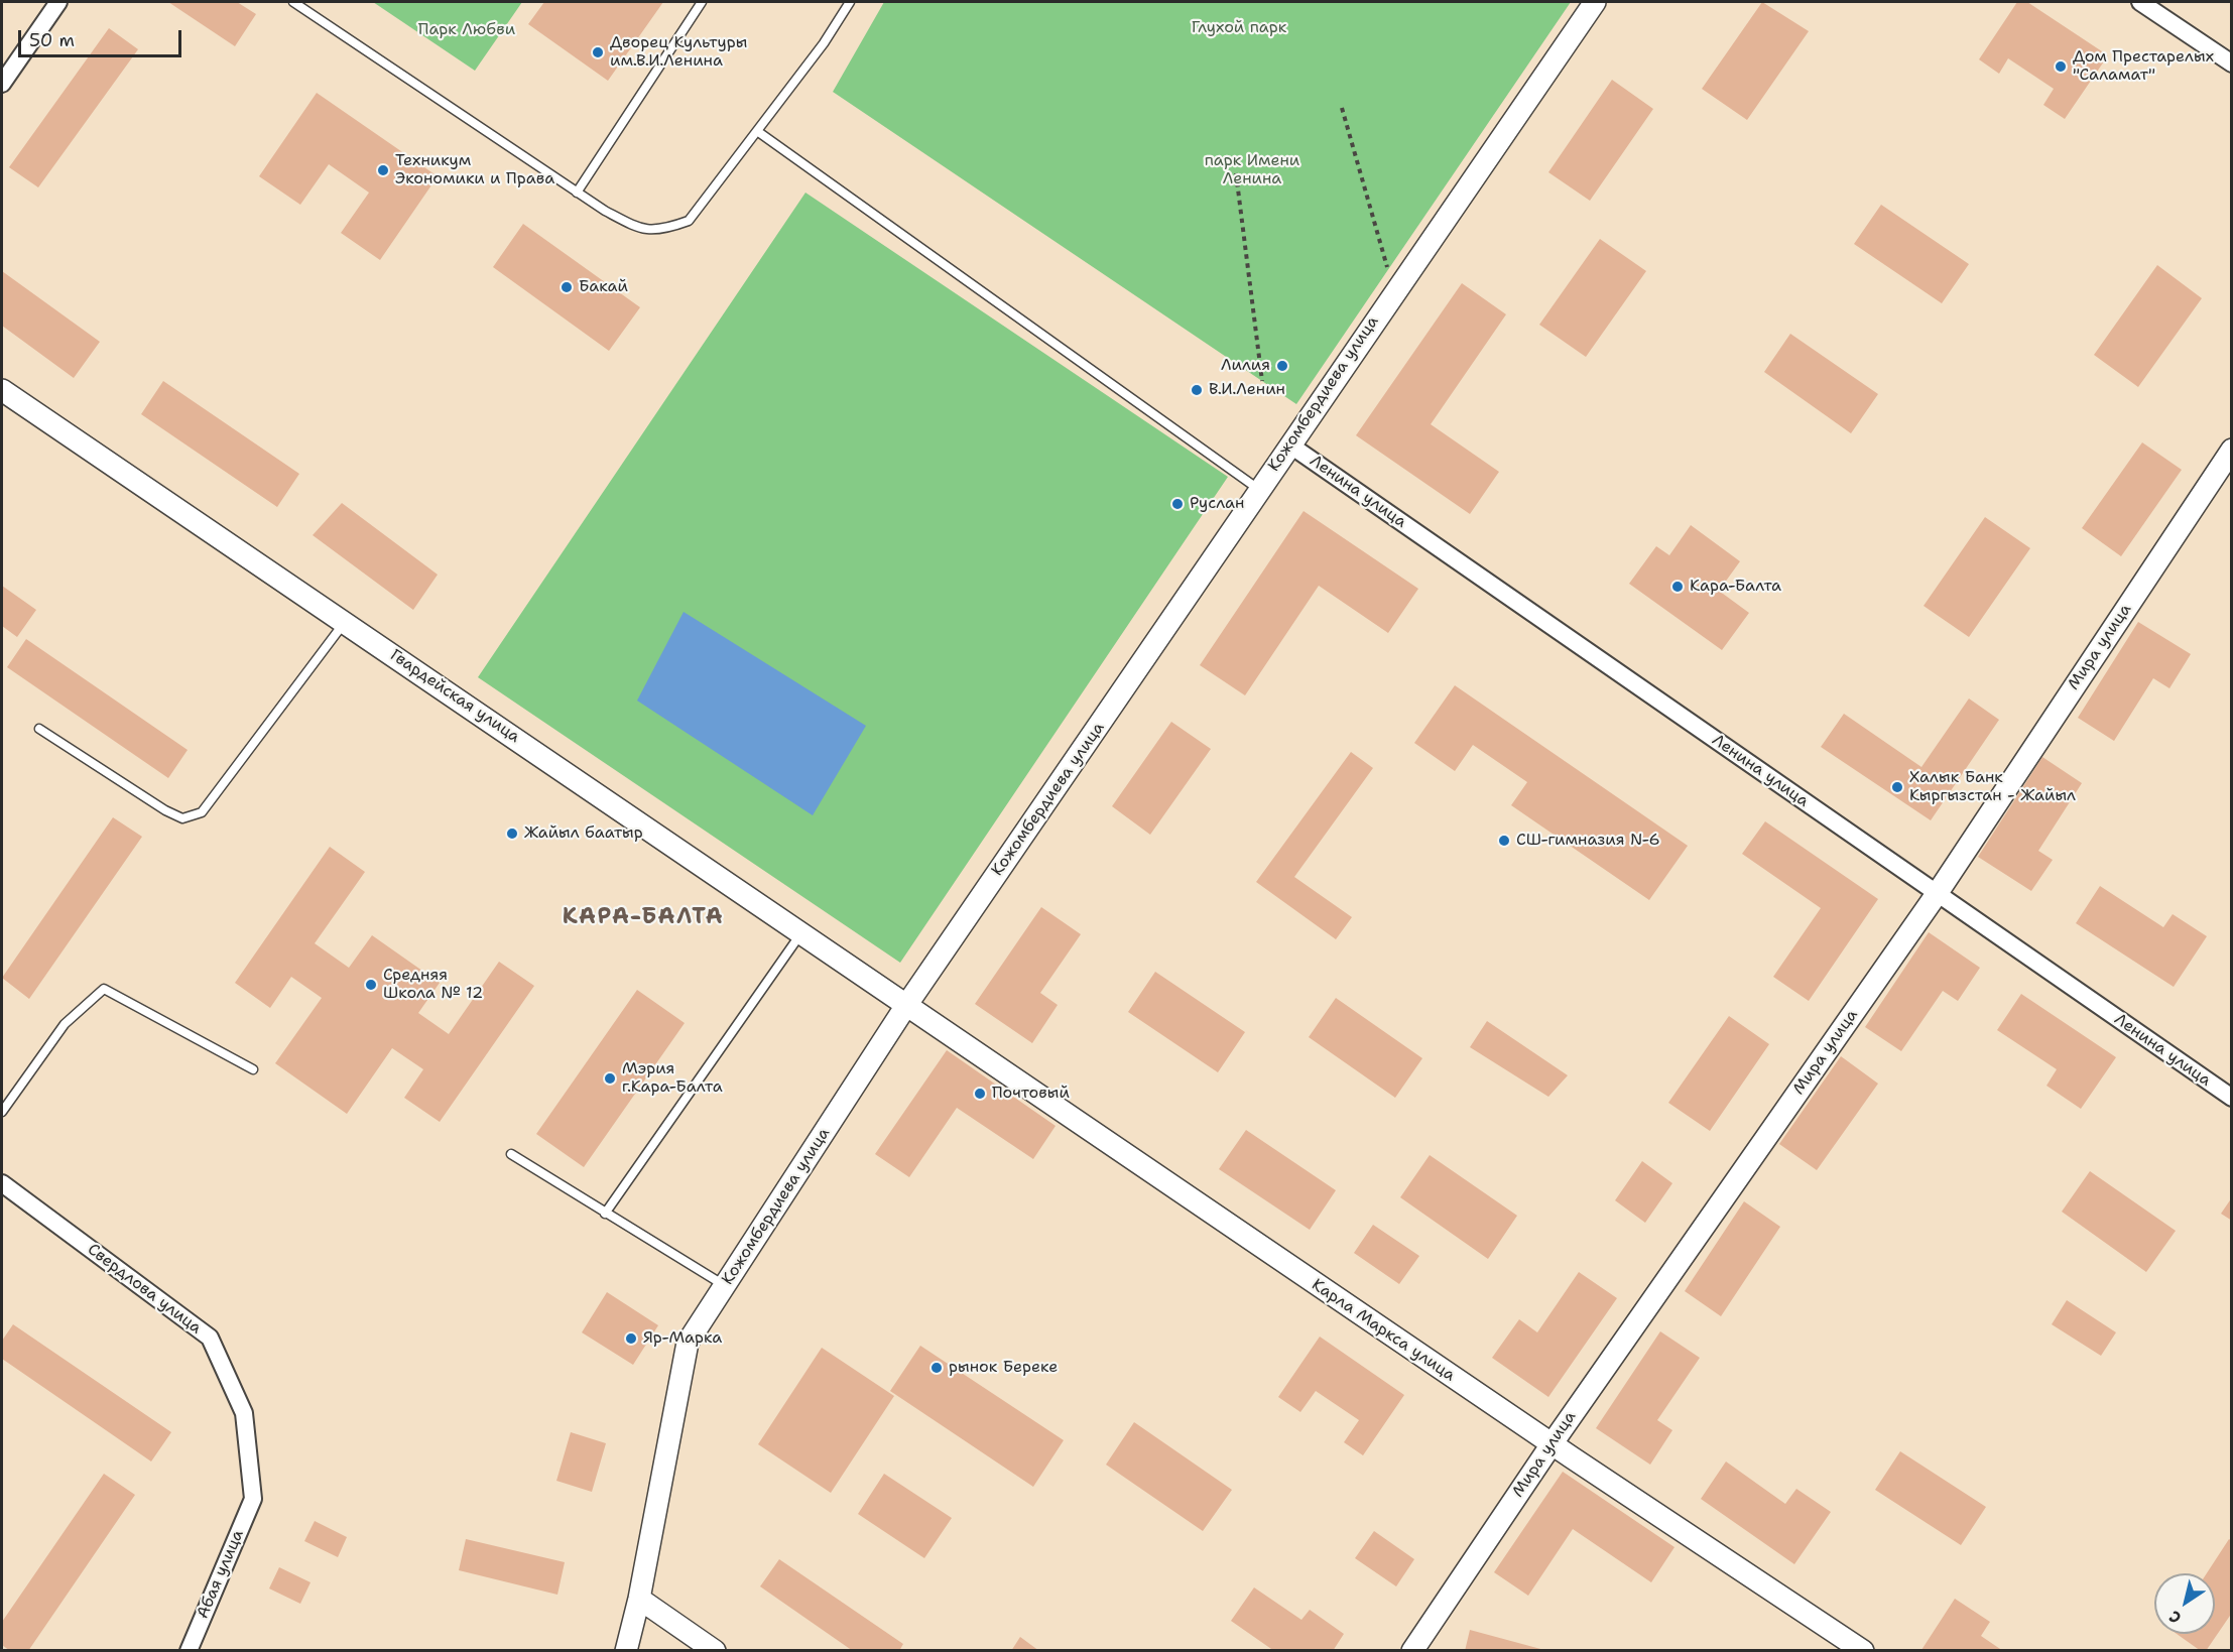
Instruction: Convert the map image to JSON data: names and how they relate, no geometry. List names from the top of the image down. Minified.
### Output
{"streets":{"street":["Кожомбердиева улица","Ленина улица","Мира улица","Гвардейская улица","Свердлова улица","Карла Маркса улица","Абая улица"]},"crossings":[["Кожомбердиева улица","Ленина улица"],["Кожомбердиева улица","Гвардейская улица"],["Кожомбердиева улица","Карла Маркса улица"],["Ленина улица","Мира улица"],["Мира улица","Карла Маркса улица"],["Гвардейская улица","Карла Маркса улица"],["Свердлова улица","Абая улица"]],"districts":["КАРА-БАЛТА"],"parks":["Глухой парк","Парк Любви","парк Имени Ленина"],"places":["Дворец Культуры им.В.И.Ленина","Дом Престарелых \"Саламат\"","Техникум Экономики и Права","Бакай","Лилия","В.И.Ленин","Руслан","Кара-Балта","Халык Банк Кыргызстан - Жайыл","Жайыл баатыр","СШ-гимназия N-6","Средняя Школа № 12","Мэрия г.Кара-Балта","Почтовый","Яр-Марка","рынок Береке"],"scale_bar":"50 m","north":"bottom left"}
